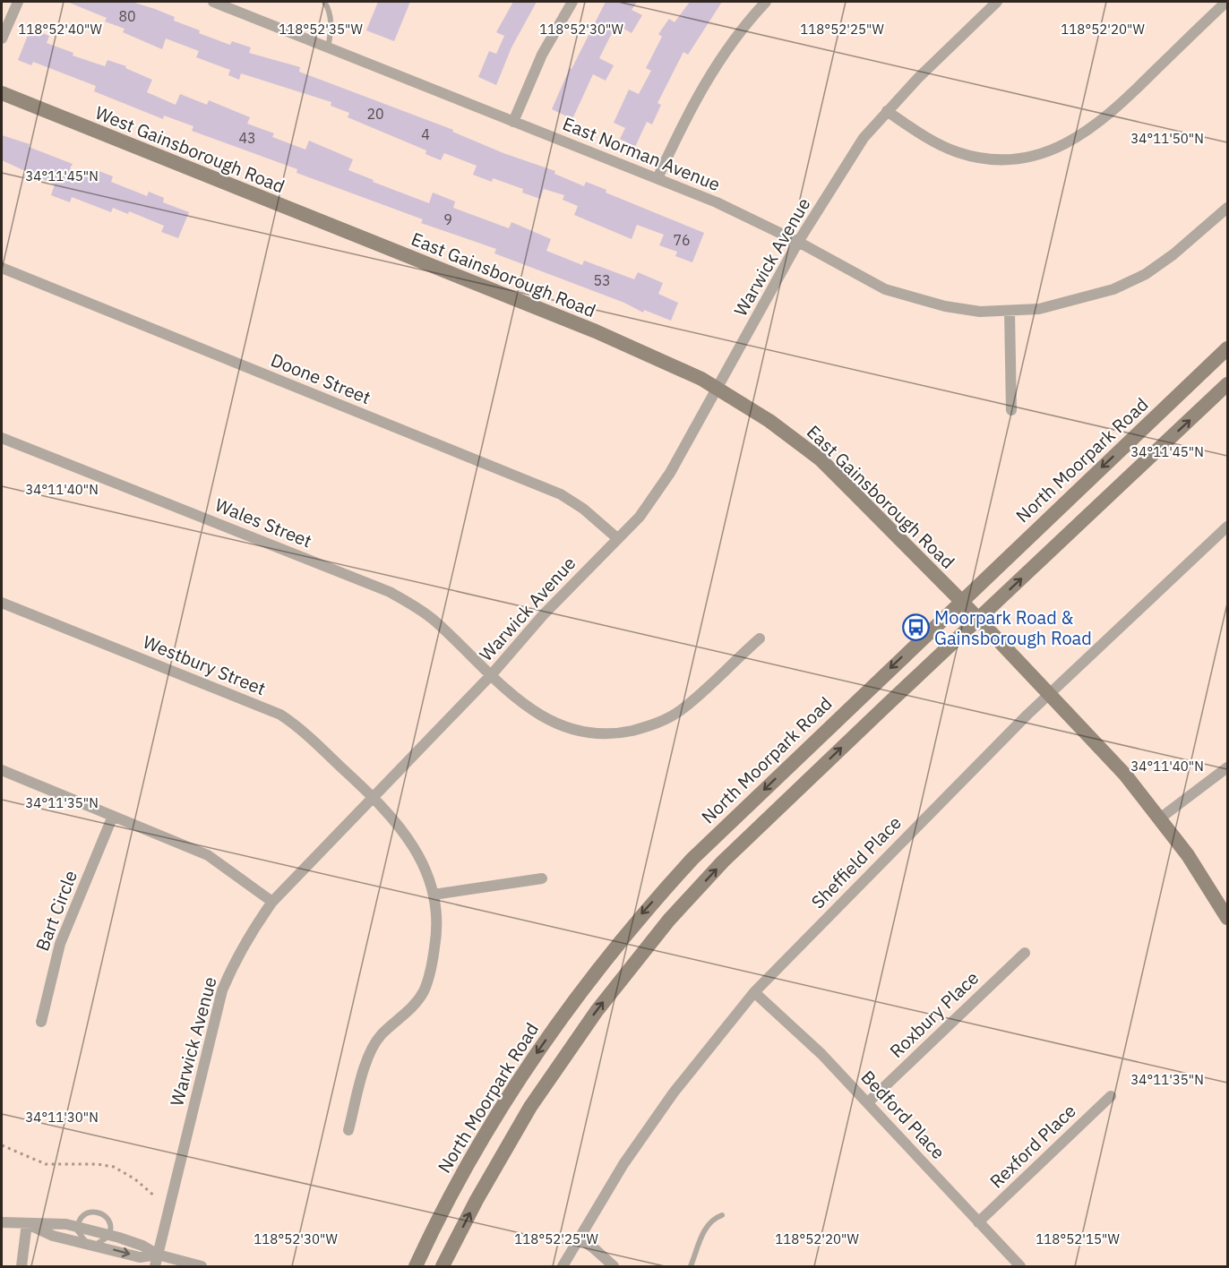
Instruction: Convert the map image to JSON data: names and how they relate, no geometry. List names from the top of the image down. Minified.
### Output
{"streets":{"main road":["West Gainsborough Road","East Gainsborough Road","North Moorpark Road"],"street":["East Norman Avenue","Warwick Avenue","Doone Street","Wales Street","Westbury Street","Sheffield Place","Bart Circle","Roxbury Place","Bedford Place","Rexford Place"]},"crossings":[["West Gainsborough Road","East Gainsborough Road"],["East Norman Avenue","Warwick Avenue"],["Warwick Avenue","East Gainsborough Road"],["Warwick Avenue","Doone Street"],["Warwick Avenue","Wales Street"],["Warwick Avenue","Westbury Street"],["East Gainsborough Road","North Moorpark Road"],["East Gainsborough Road","Sheffield Place"],["Sheffield Place","Bedford Place"],["Roxbury Place","Bedford Place"],["Bedford Place","Rexford Place"]],"places":{"bus stop":["Moorpark Road & Gainsborough Road"]},"house_numbers":["80","20","4","43","9","76","53"],"coordinates":["118°52'40\"W","118°52'35\"W","118°52'30\"W","118°52'25\"W","118°52'20\"W","34°11'50\"N","34°11'45\"N","34°11'40\"N","34°11'35\"N","34°11'30\"N","118°52'15\"W"]}
